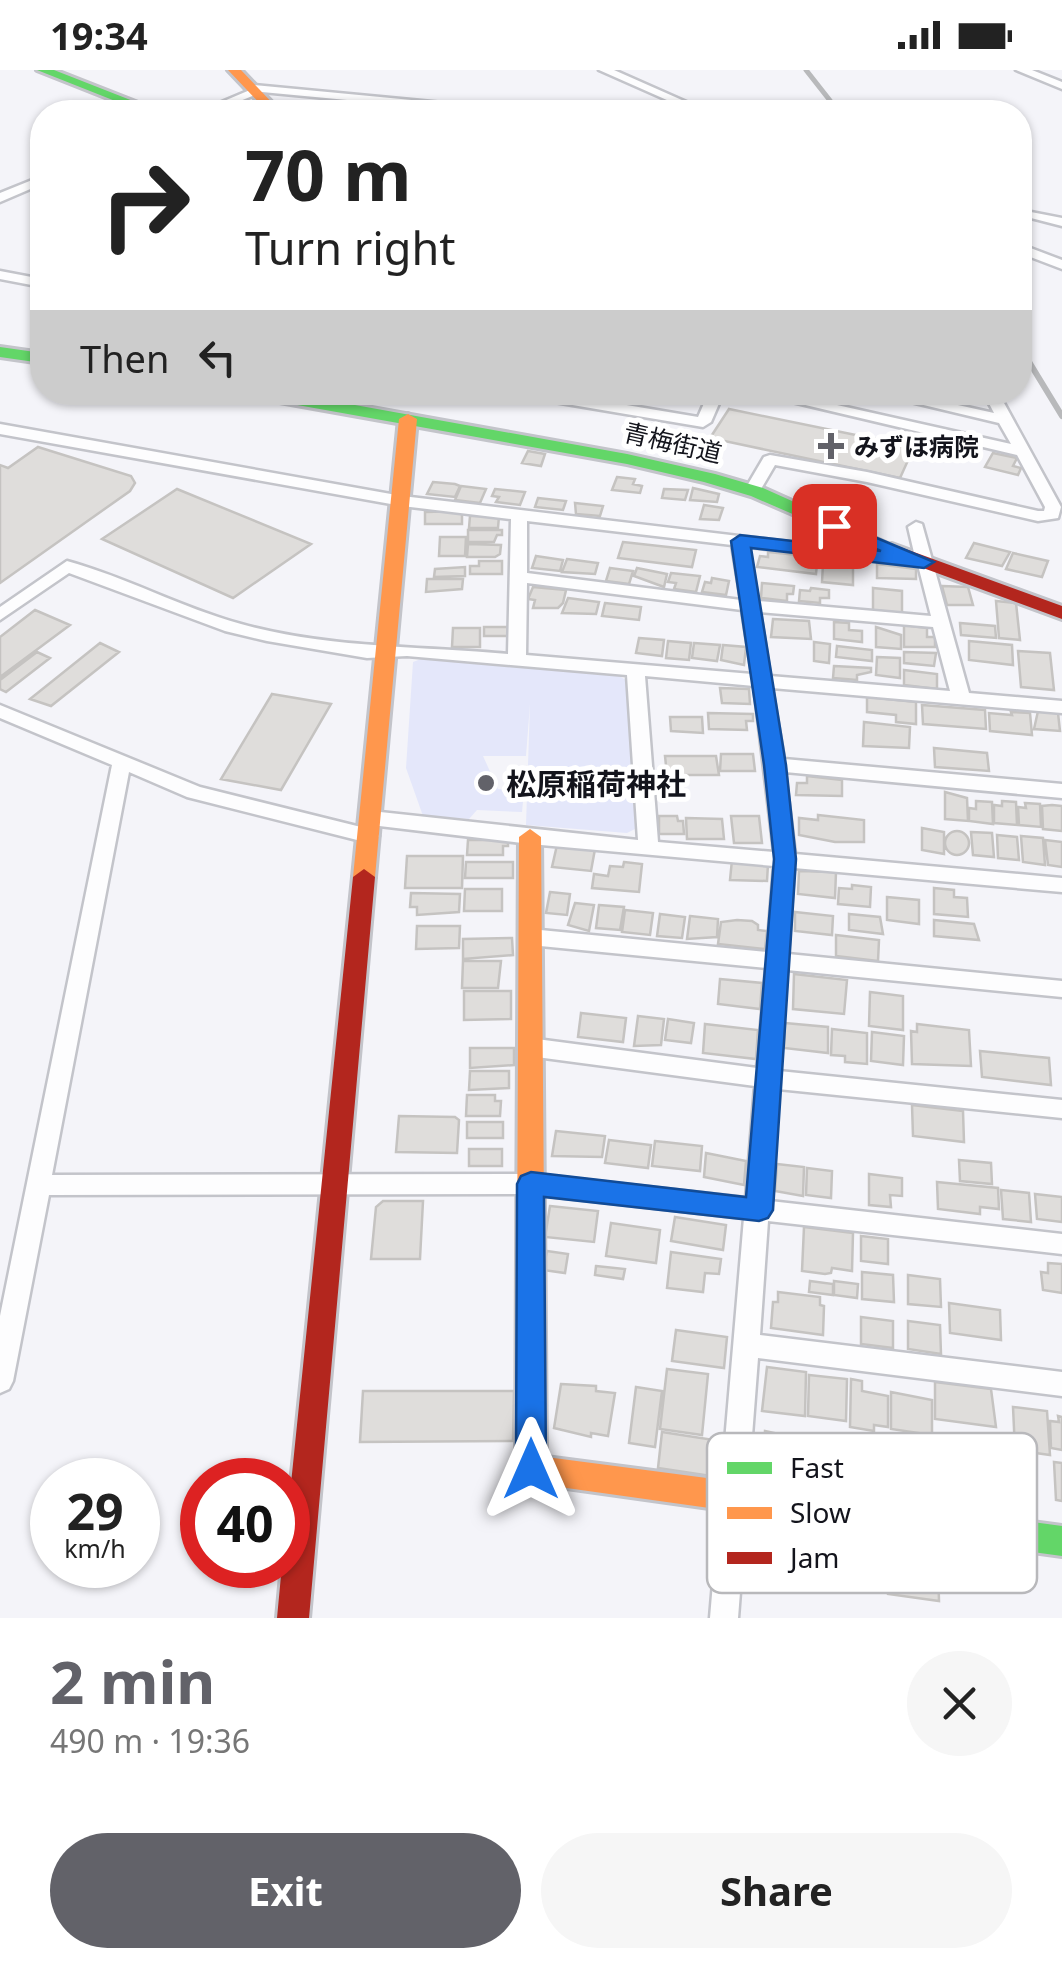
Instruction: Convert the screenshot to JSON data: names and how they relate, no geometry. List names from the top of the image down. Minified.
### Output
{"streets":{"street":["青梅街道"]},"places":{"health":["みずほ病院"],"other":["松原稲荷神社"]},"legend":["Fast","Slow","Jam"],"page":{"status":"19:34","turn":["70 m","Turn right"],"then":"Then","speed":"29 km/h","limit":"40","heading":["2 min","490 m · 19:36"],"buttons":["Exit","Share"]}}
